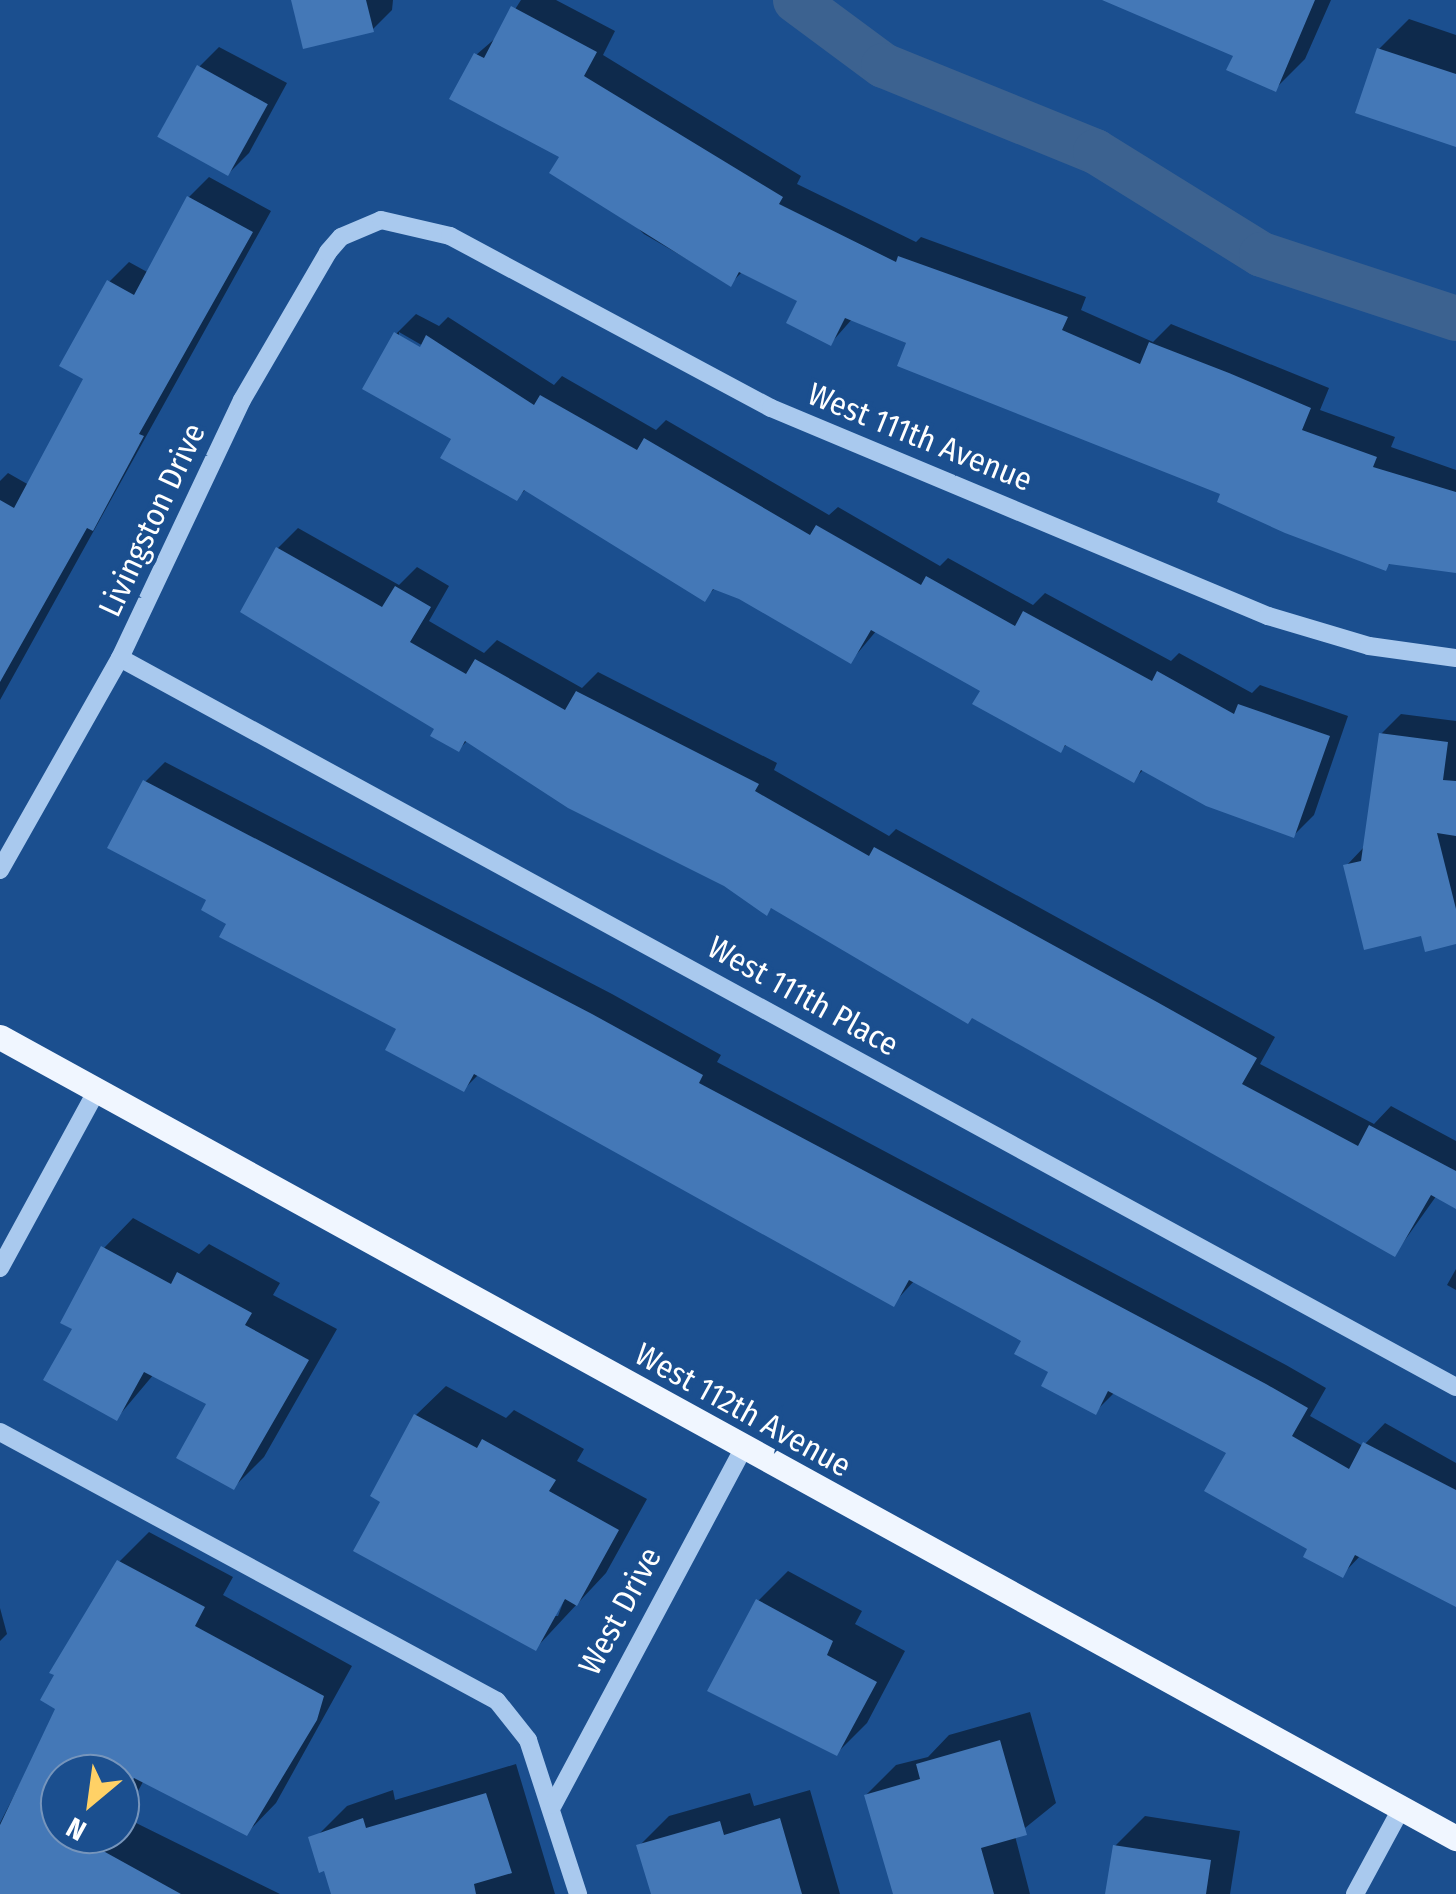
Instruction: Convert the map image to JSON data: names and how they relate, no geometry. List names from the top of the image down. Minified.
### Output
{"streets":{"main road":["West 112th Avenue"],"street":["West 111th Avenue","Livingston Drive","West 111th Place","West Drive"]},"crossings":[["West 111th Avenue","Livingston Drive"],["Livingston Drive","West 111th Place"],["West 112th Avenue","West Drive"]],"north":"bottom left"}
